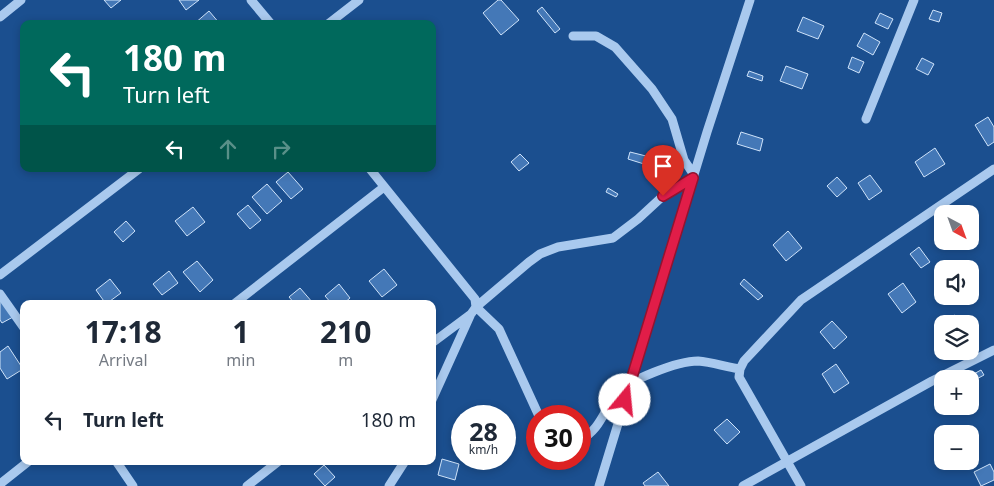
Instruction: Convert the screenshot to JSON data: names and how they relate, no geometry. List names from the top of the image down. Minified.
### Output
{"north":"bottom right","page":{"turn":["180 m","Turn left"],"map_buttons":["+","−"],"eta":["17:18","Arrival","1","min","210","m"],"list":[{"name":"Turn left","value":"180 m"}],"speed":"28 km/h","limit":"30"}}
